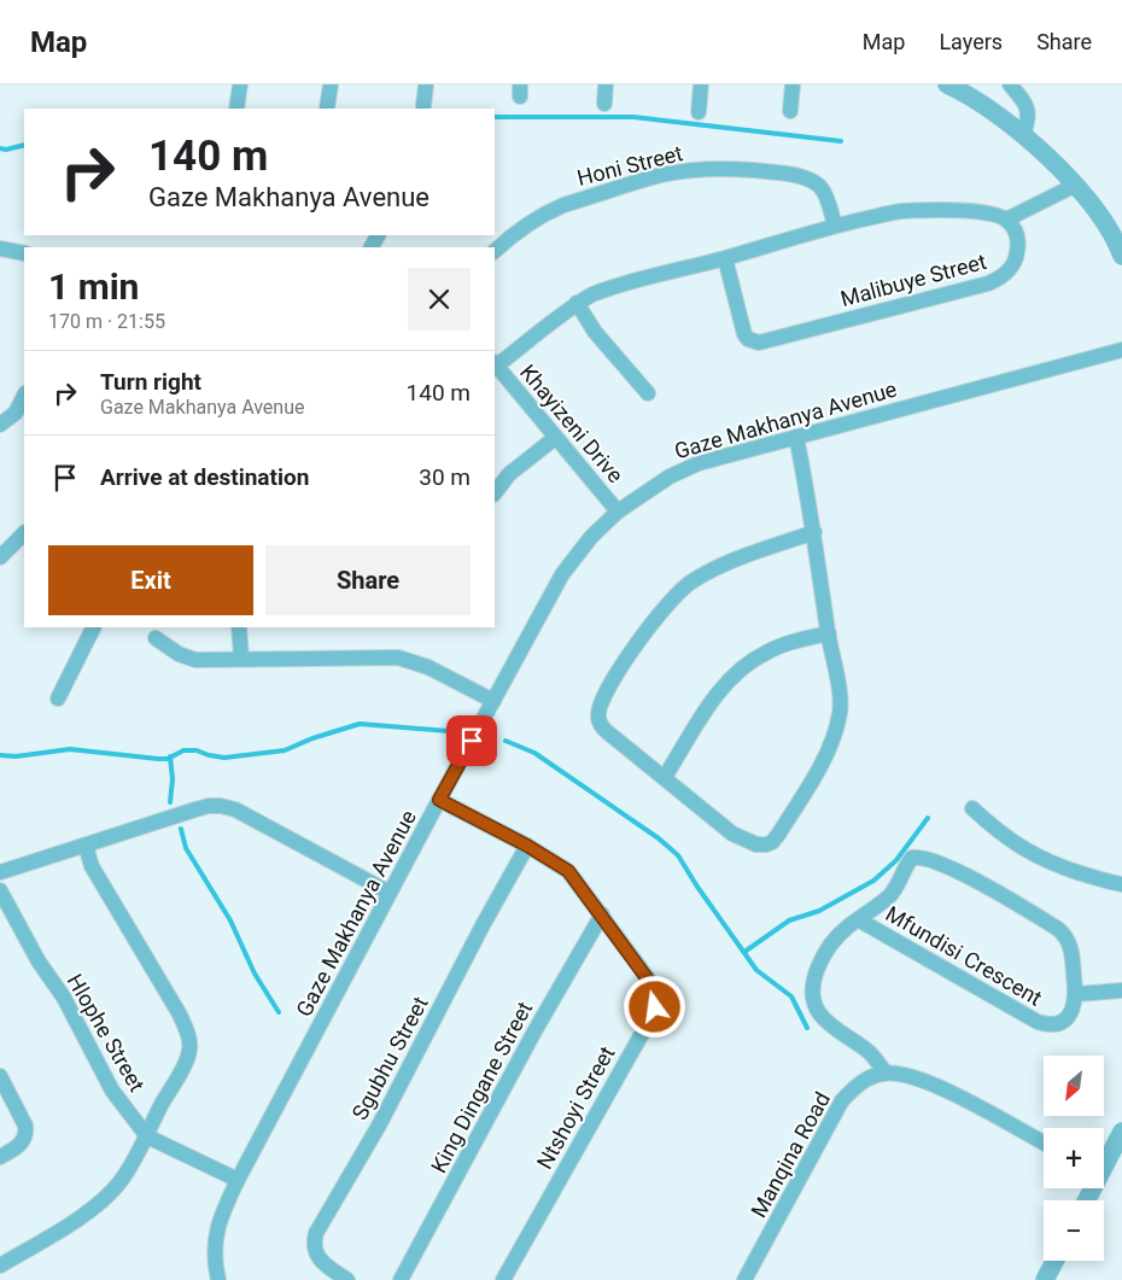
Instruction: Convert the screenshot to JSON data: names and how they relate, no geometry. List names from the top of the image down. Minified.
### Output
{"streets":{"street":["Honi Street","Malibuye Street","Gaze Makhanya Avenue","Khayizeni Drive","Mfundisi Crescent","Hlophe Street","Sgubhu Street","King Dingane Street","Ntshoyi Street","Manqina Road"]},"crossings":[["Gaze Makhanya Avenue","Khayizeni Drive"],["Gaze Makhanya Avenue","Hlophe Street"],["Gaze Makhanya Avenue","Ntshoyi Street"],["Mfundisi Crescent","Manqina Road"],["Sgubhu Street","Ntshoyi Street"],["King Dingane Street","Ntshoyi Street"]],"north":"bottom left","page":{"header":"Map","nav":["Map","Layers","Share"],"turn":["140 m","Gaze Makhanya Avenue"],"heading":["1 min","170 m · 21:55"],"list":[{"name":"Turn right","note":"Gaze Makhanya Avenue","value":"140 m"},{"name":"Arrive at destination","value":"30 m"}],"buttons":["Exit","Share"],"map_buttons":["+","−"]}}
